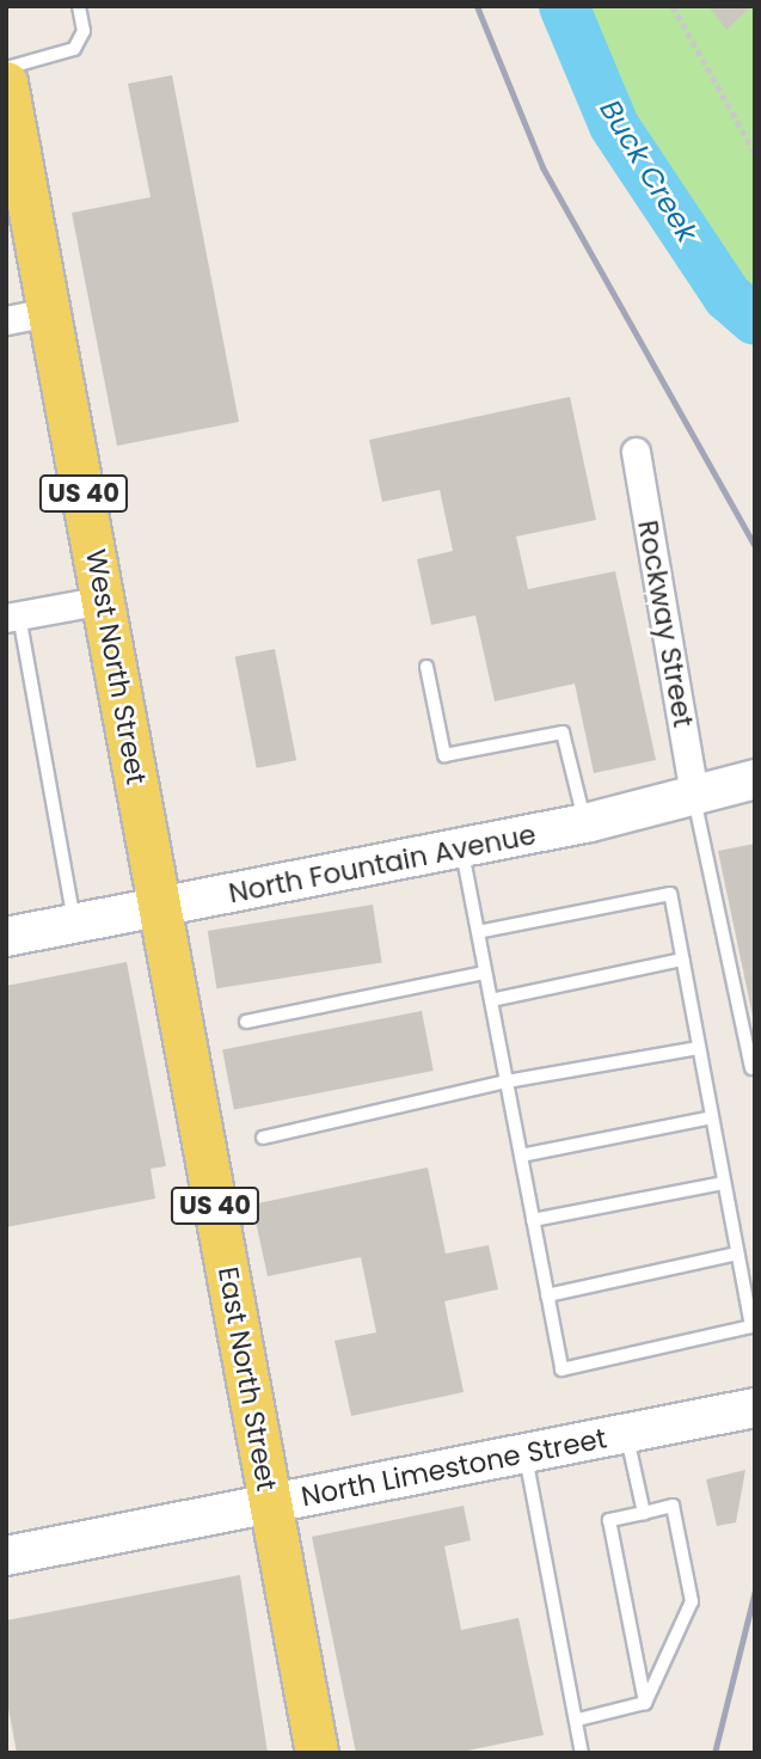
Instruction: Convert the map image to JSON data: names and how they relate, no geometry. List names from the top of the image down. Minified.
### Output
{"streets":{"main road":["US 40","West North Street","East North Street"],"street":["Rockway Street","North Fountain Avenue","North Limestone Street"]},"crossings":[["Rockway Street","North Fountain Avenue"],["West North Street","North Fountain Avenue"],["West North Street","East North Street"],["North Fountain Avenue","East North Street"],["East North Street","North Limestone Street"]],"water":["Buck Creek"]}
